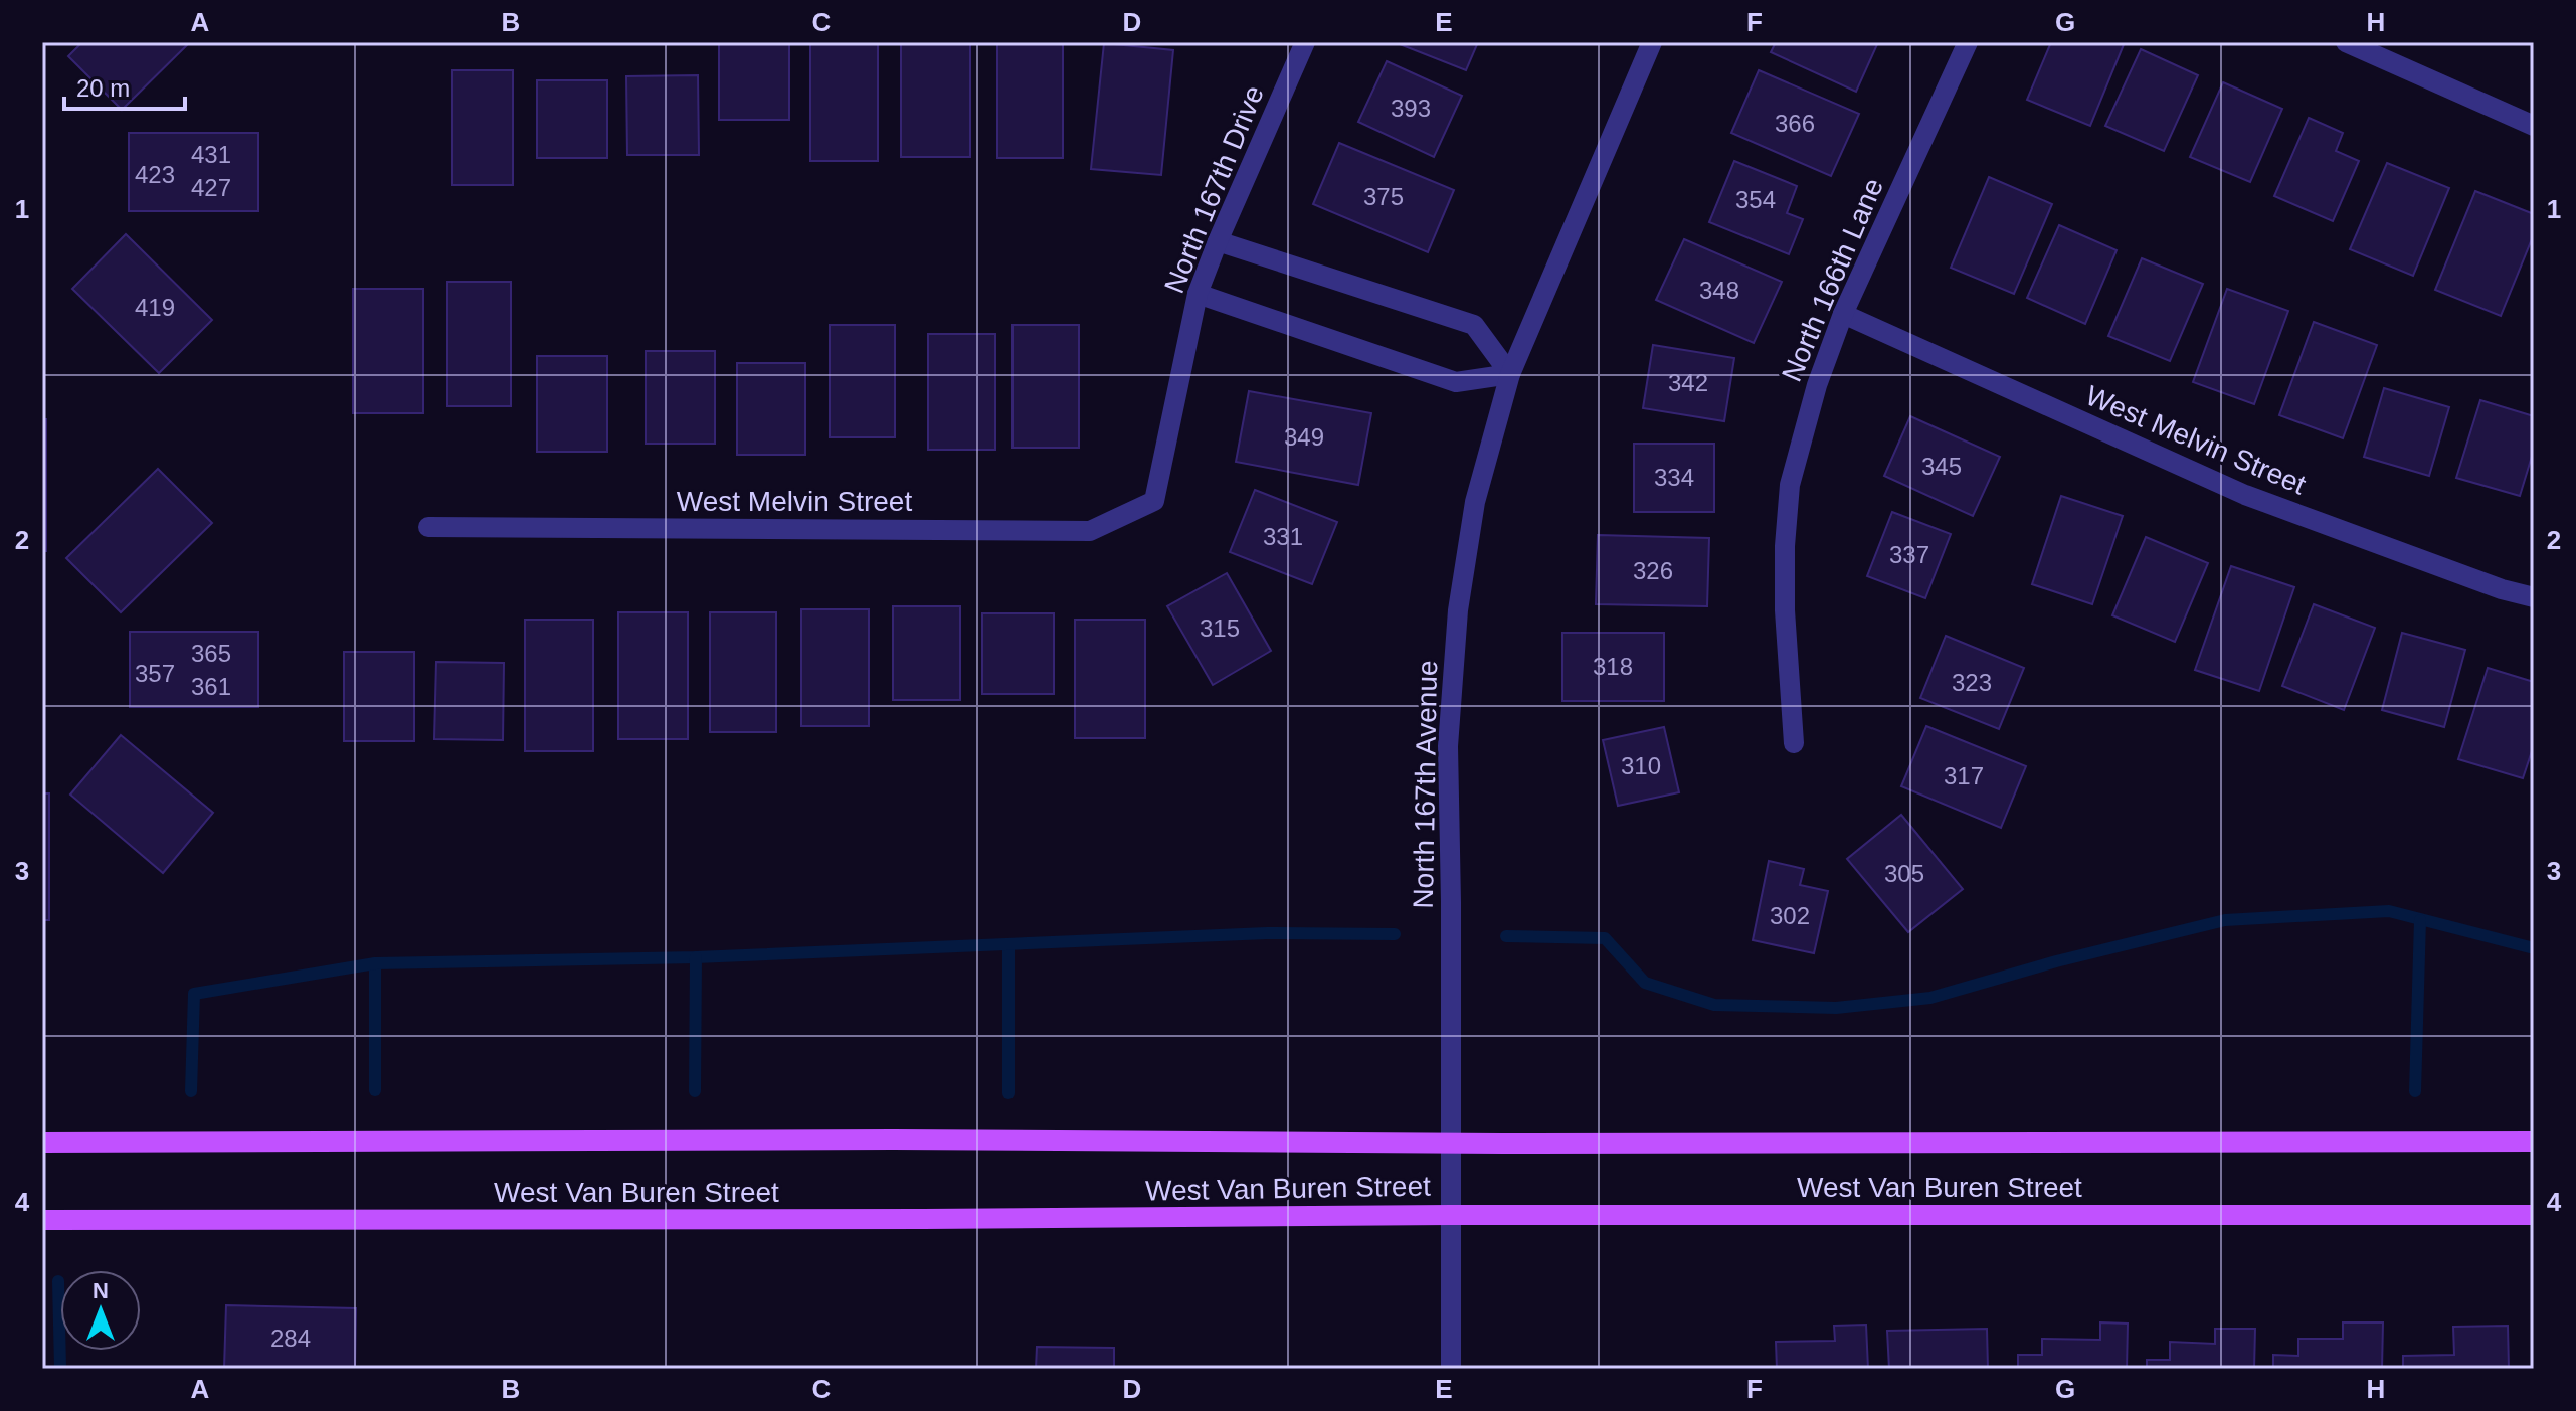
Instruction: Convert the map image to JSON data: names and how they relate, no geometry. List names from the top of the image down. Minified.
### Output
{"streets":{"main road":["West Van Buren Street"],"street":["North 167th Drive","North 166th Lane","West Melvin Street","North 167th Avenue"]},"crossings":[["North 167th Drive","West Melvin Street"],["North 166th Lane","West Melvin Street"],["North 167th Avenue","West Van Buren Street"]],"house_numbers":["393","366","431","423","427","375","354","348","419","342","349","345","334","331","337","326","315","365","318","357","323","361","310","317","305","302","284"],"scale_bar":"20 m","north":"top","grid":{"columns":["A","B","C","D","E","F","G","H"],"rows":["1","2","3","4"]}}
